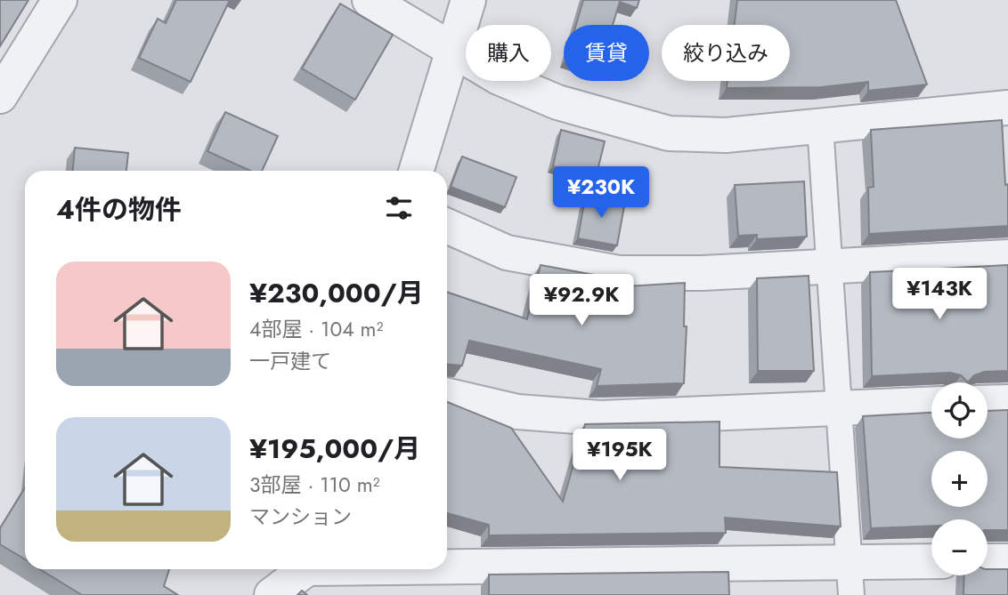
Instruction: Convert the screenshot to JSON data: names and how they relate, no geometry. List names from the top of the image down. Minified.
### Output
{"page":{"chip":["購入","賃貸","絞り込み"],"price":["¥230K","¥143K","¥92.9K","¥195K"],"heading":"4件の物件","list":[{"name":"¥230,000/月","note":"4部屋 · 104 m² · 一戸建て"},{"name":"¥195,000/月","note":"3部屋 · 110 m² · マンション"}],"map_buttons":["+","−"]}}
